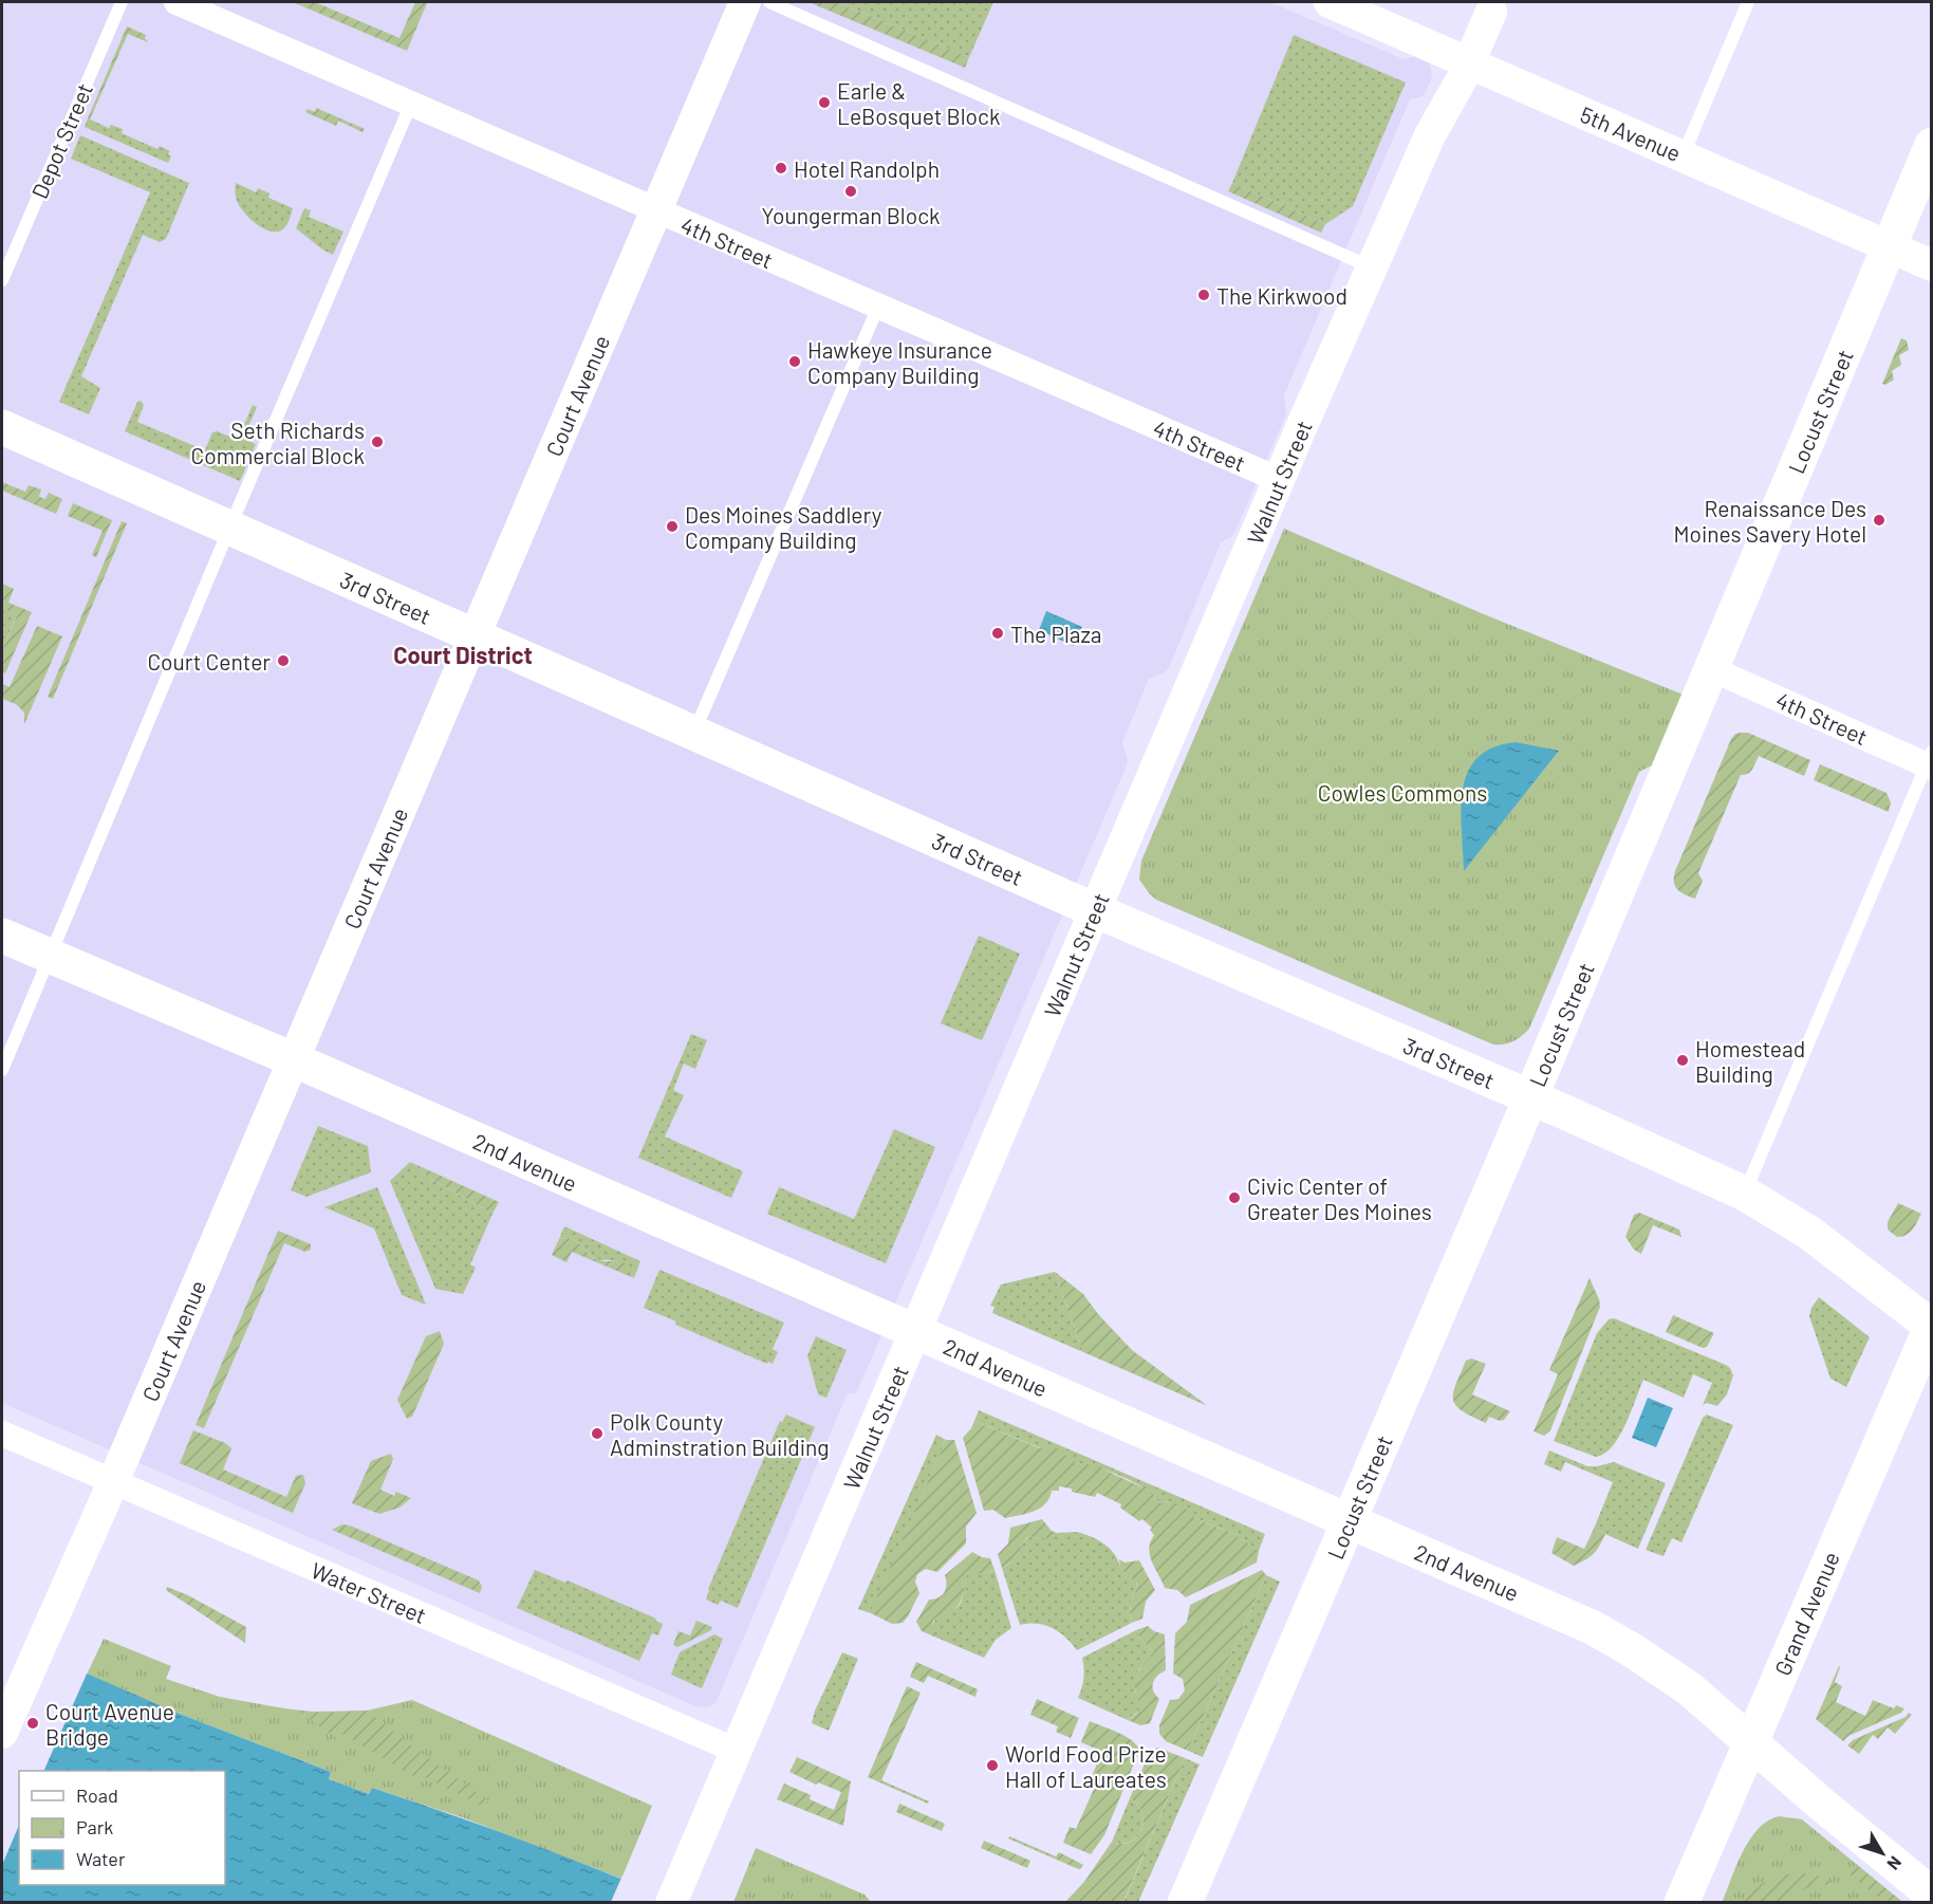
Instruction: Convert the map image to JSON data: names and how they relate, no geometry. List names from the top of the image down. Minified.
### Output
{"streets":{"main road":["Locust Street","3rd Street","2nd Avenue","Grand Avenue"],"street":["5th Avenue","4th Street","Court Avenue","Walnut Street","Water Street"],"lane":["Depot Street"]},"crossings":[["5th Avenue","Locust Street"],["5th Avenue","Walnut Street"],["4th Street","Court Avenue"],["4th Street","Locust Street"],["4th Street","Walnut Street"],["Court Avenue","3rd Street"],["Court Avenue","2nd Avenue"],["Court Avenue","Water Street"],["Locust Street","3rd Street"],["Locust Street","2nd Avenue"],["Walnut Street","3rd Street"],["Walnut Street","2nd Avenue"],["Walnut Street","Water Street"],["3rd Street","Grand Avenue"],["2nd Avenue","Grand Avenue"]],"districts":["Court District"],"parks":["Cowles Commons"],"places":["Earle & LeBosquet Block","Hotel Randolph","Youngerman Block","The Kirkwood","Hawkeye Insurance Company Building","Seth Richards Commercial Block","Renaissance Des Moines Savery Hotel","Des Moines Saddlery Company Building","The Plaza","Court Center","Homestead Building","Civic Center of Greater Des Moines","Polk County Adminstration Building","Court Avenue Bridge","World Food Prize Hall of Laureates"],"legend":["Road","Park","Water"],"north":"bottom right"}
